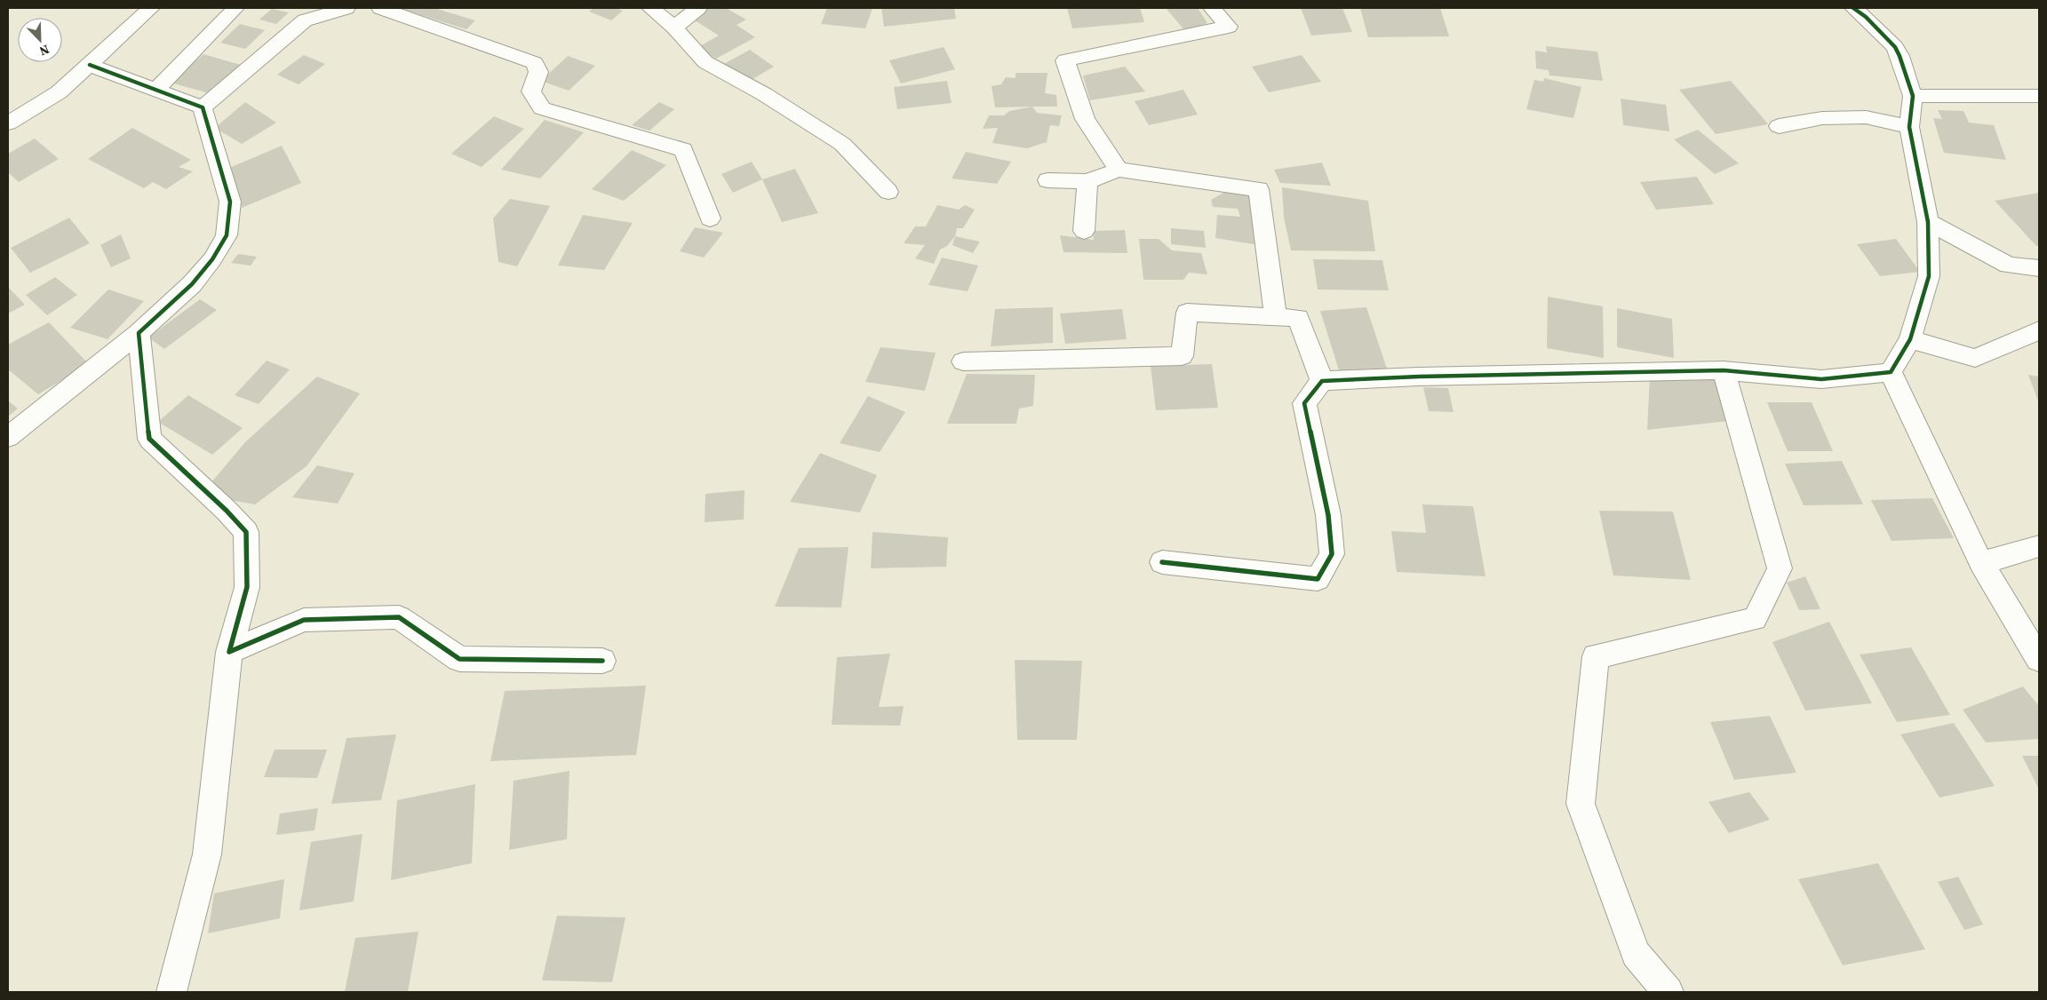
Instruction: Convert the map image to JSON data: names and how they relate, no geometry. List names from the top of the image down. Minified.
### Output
{"north":"bottom right"}
